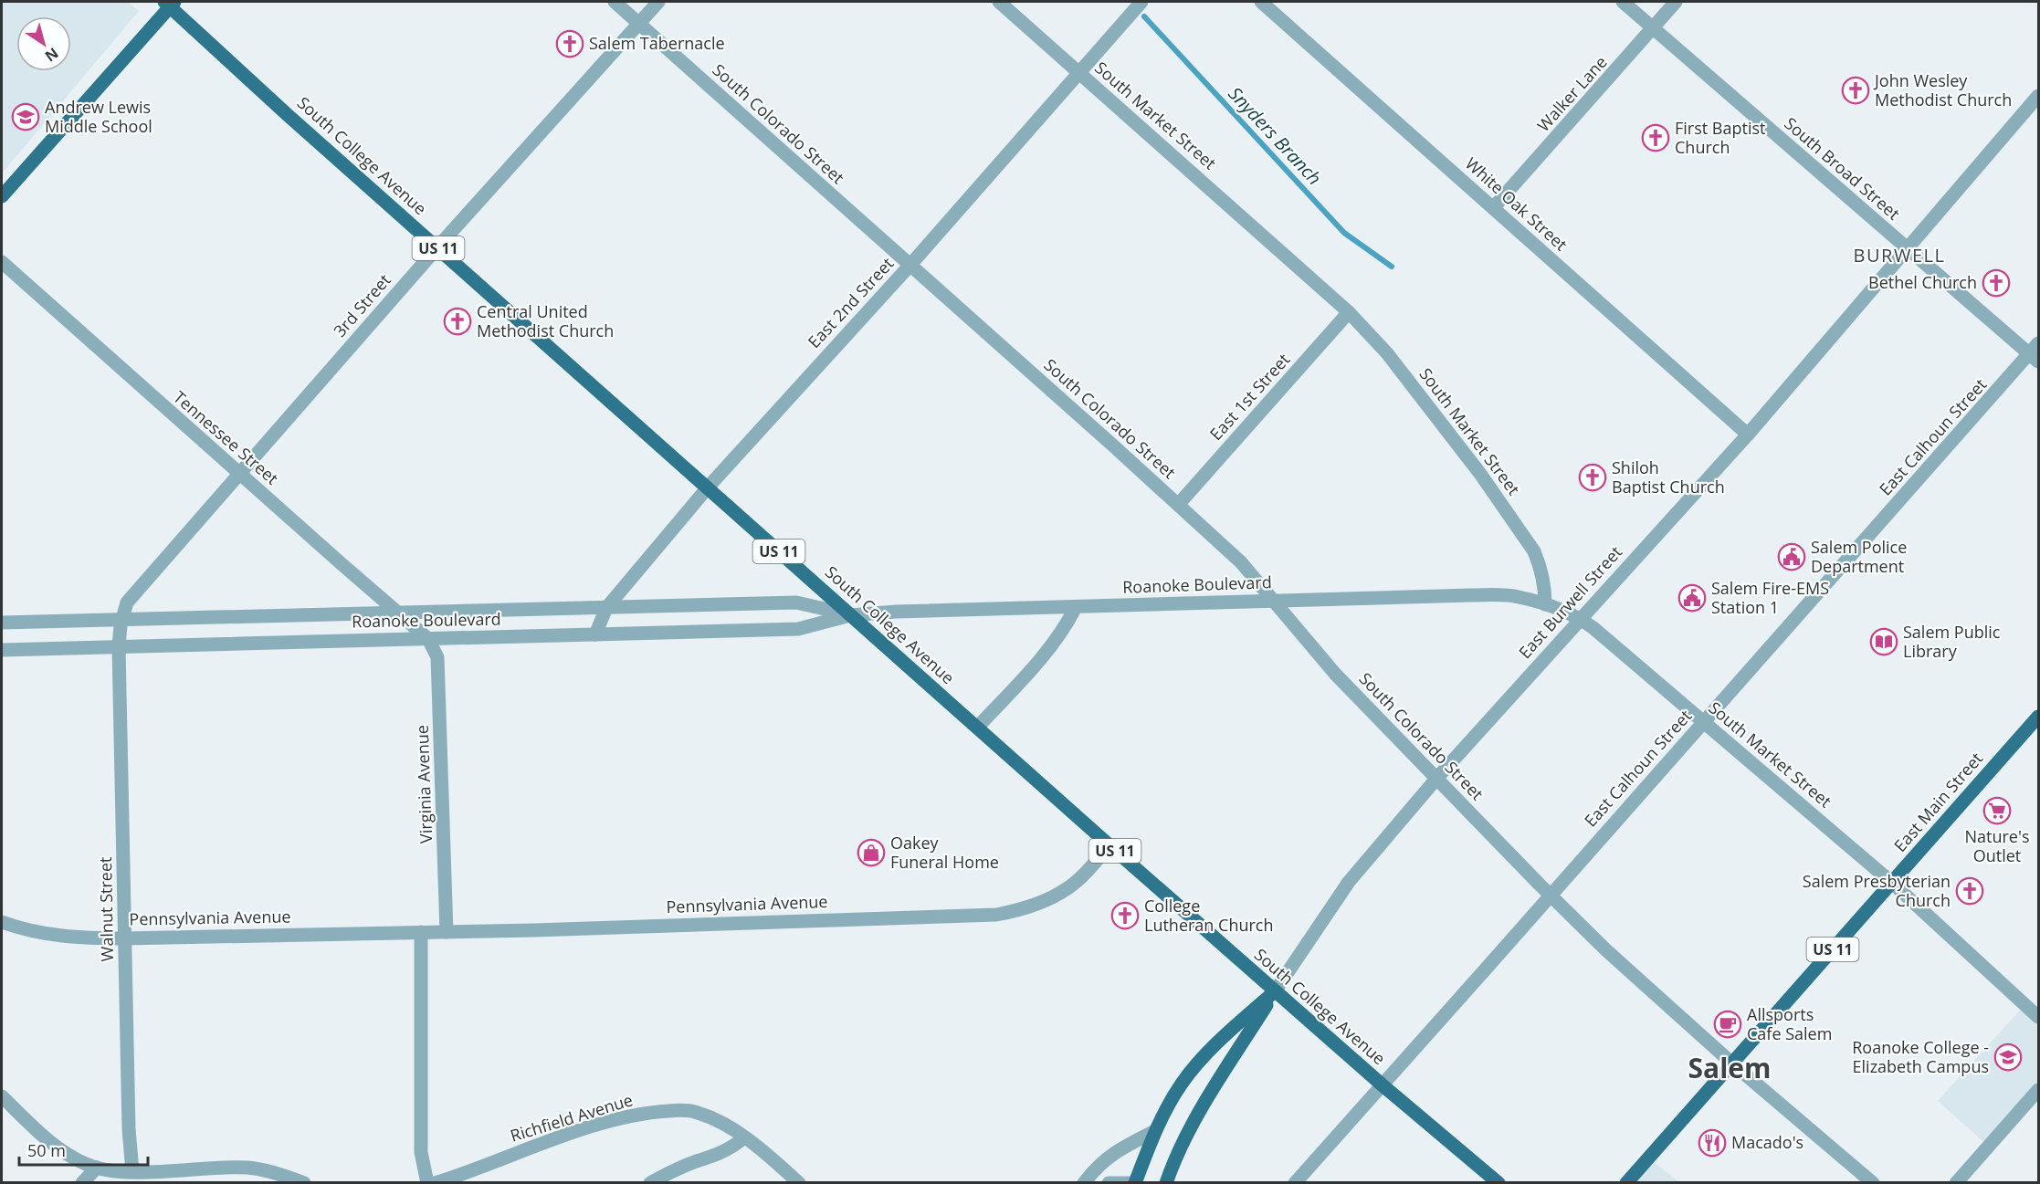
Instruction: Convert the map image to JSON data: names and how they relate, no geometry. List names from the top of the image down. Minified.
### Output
{"streets":{"main road":["South College Avenue","US 11","East Main Street"],"street":["Walker Lane","South Market Street","South Colorado Street","South Broad Street","White Oak Street","East 2nd Street","3rd Street","East 1st Street","East Calhoun Street","Tennessee Street","Roanoke Boulevard","East Burwell Street","Virginia Avenue","Pennsylvania Avenue","Walnut Street","Richfield Avenue"]},"crossings":[["Walker Lane","South Broad Street"],["Walker Lane","White Oak Street"],["South Market Street","East 2nd Street"],["South Market Street","East 1st Street"],["South Market Street","East Calhoun Street"],["South Market Street","Roanoke Boulevard"],["South Market Street","East Burwell Street"],["South Market Street","East Main Street"],["South Colorado Street","East 2nd Street"],["South Colorado Street","3rd Street"],["South Colorado Street","East 1st Street"],["South Colorado Street","East Calhoun Street"],["South Colorado Street","Roanoke Boulevard"],["South Colorado Street","East Burwell Street"],["South Colorado Street","East Main Street"],["South College Avenue","East 2nd Street"],["South College Avenue","3rd Street"],["South College Avenue","East Calhoun Street"],["South College Avenue","Roanoke Boulevard"],["South College Avenue","East Burwell Street"],["South College Avenue","Pennsylvania Avenue"],["South Broad Street","East Calhoun Street"],["South Broad Street","East Burwell Street"],["White Oak Street","East Burwell Street"],["East 2nd Street","Roanoke Boulevard"],["3rd Street","Tennessee Street"],["3rd Street","Roanoke Boulevard"],["3rd Street","Walnut Street"],["Tennessee Street","Roanoke Boulevard"],["Tennessee Street","Virginia Avenue"],["Roanoke Boulevard","Virginia Avenue"],["Roanoke Boulevard","Walnut Street"],["Virginia Avenue","Pennsylvania Avenue"],["Pennsylvania Avenue","Walnut Street"]],"districts":["BURWELL","Salem"],"water":["Snyders Branch"],"places":{"church":["Salem Tabernacle","John Wesley Methodist Church","First Baptist Church","Bethel Church","Central United Methodist Church","Shiloh Baptist Church","Salem Presbyterian Church","College Lutheran Church"],"school or university":["Andrew Lewis Middle School","Roanoke College - Elizabeth Campus"],"public building":["Salem Police Department","Salem Fire-EMS Station 1"],"library":["Salem Public Library"],"supermarket":["Nature's Outlet"],"shop":["Oakey Funeral Home"],"cafe":["Allsports Cafe Salem"],"restaurant":["Macado's"]},"scale_bar":"50 m","north":"bottom right"}
